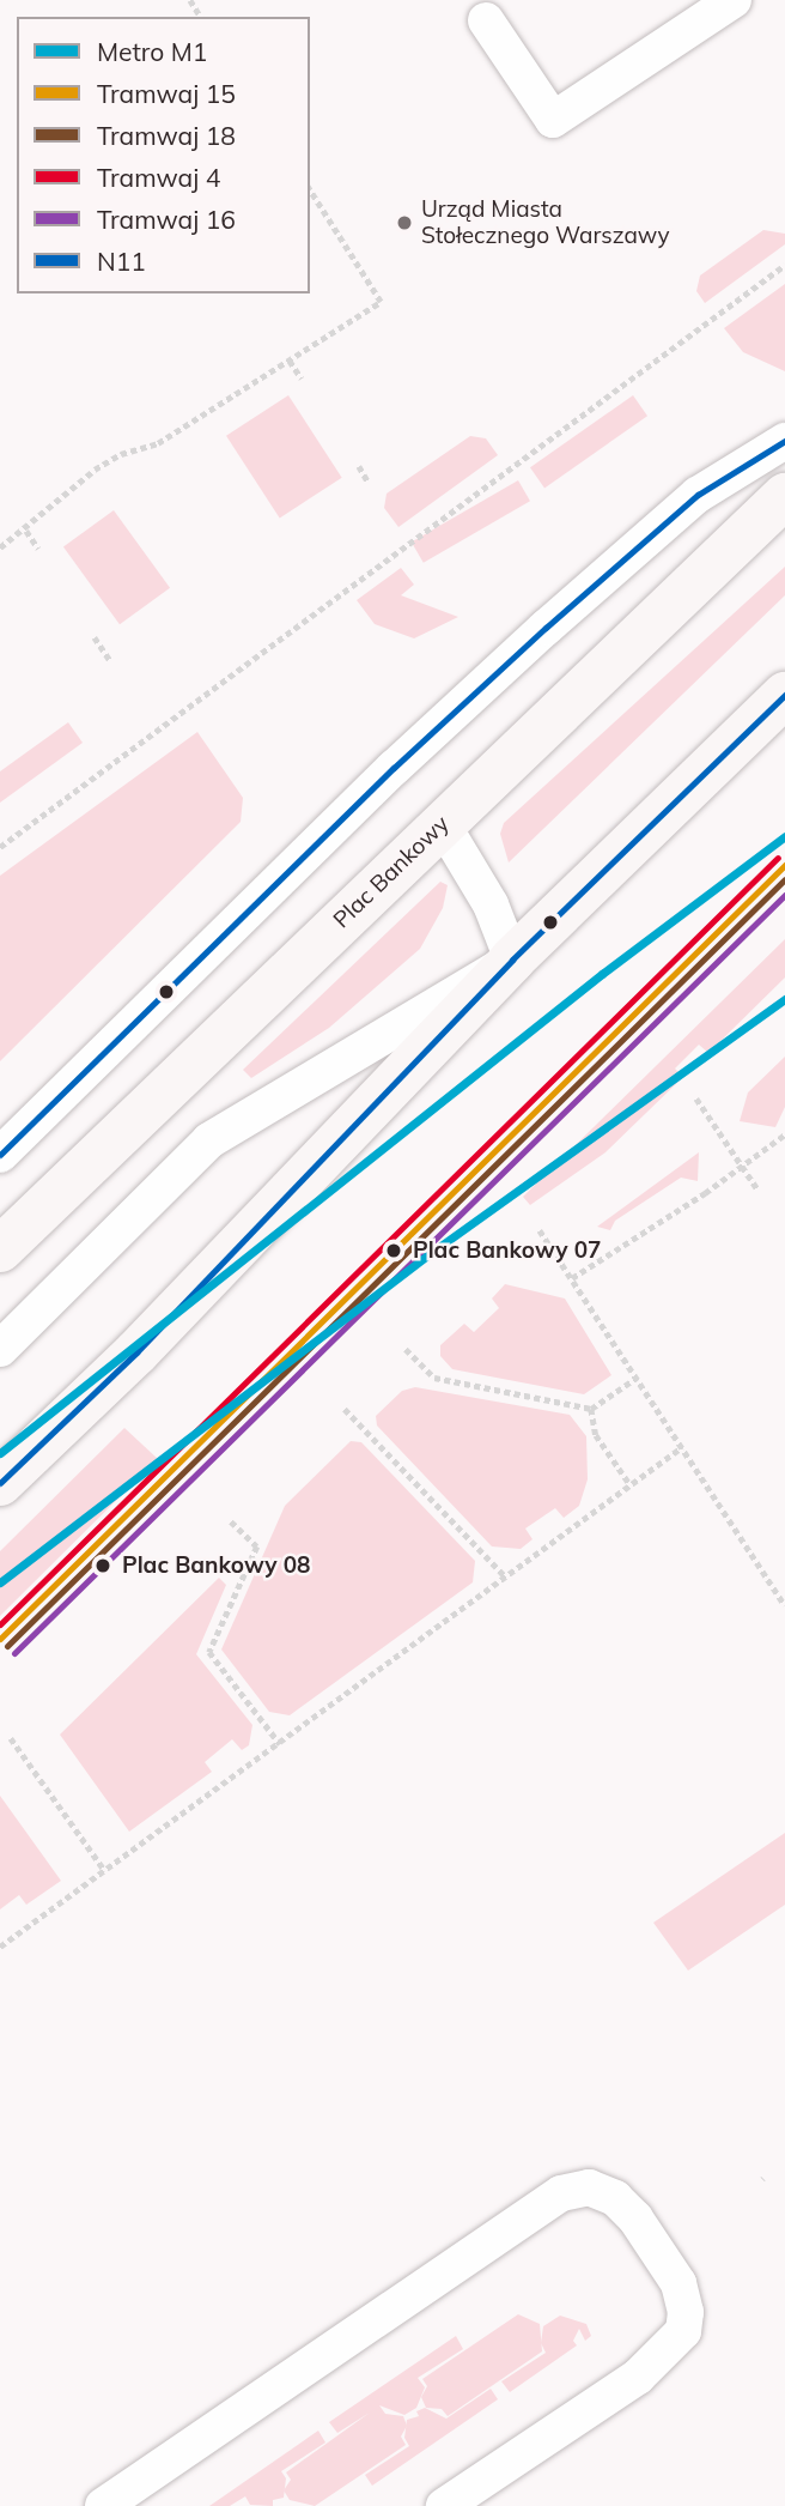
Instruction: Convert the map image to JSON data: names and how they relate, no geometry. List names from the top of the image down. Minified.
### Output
{"streets":{"main road":["Plac Bankowy"]},"places":["Urząd Miasta Stołecznego Warszawy","Plac Bankowy 07","Plac Bankowy 08"],"lines":["transit line N11","metro line M1","tram line 4","tram line 15","tram line 18","tram line 16"],"legend":["Metro M1","Tramwaj 15","Tramwaj 18","Tramwaj 4","Tramwaj 16","N11"]}
